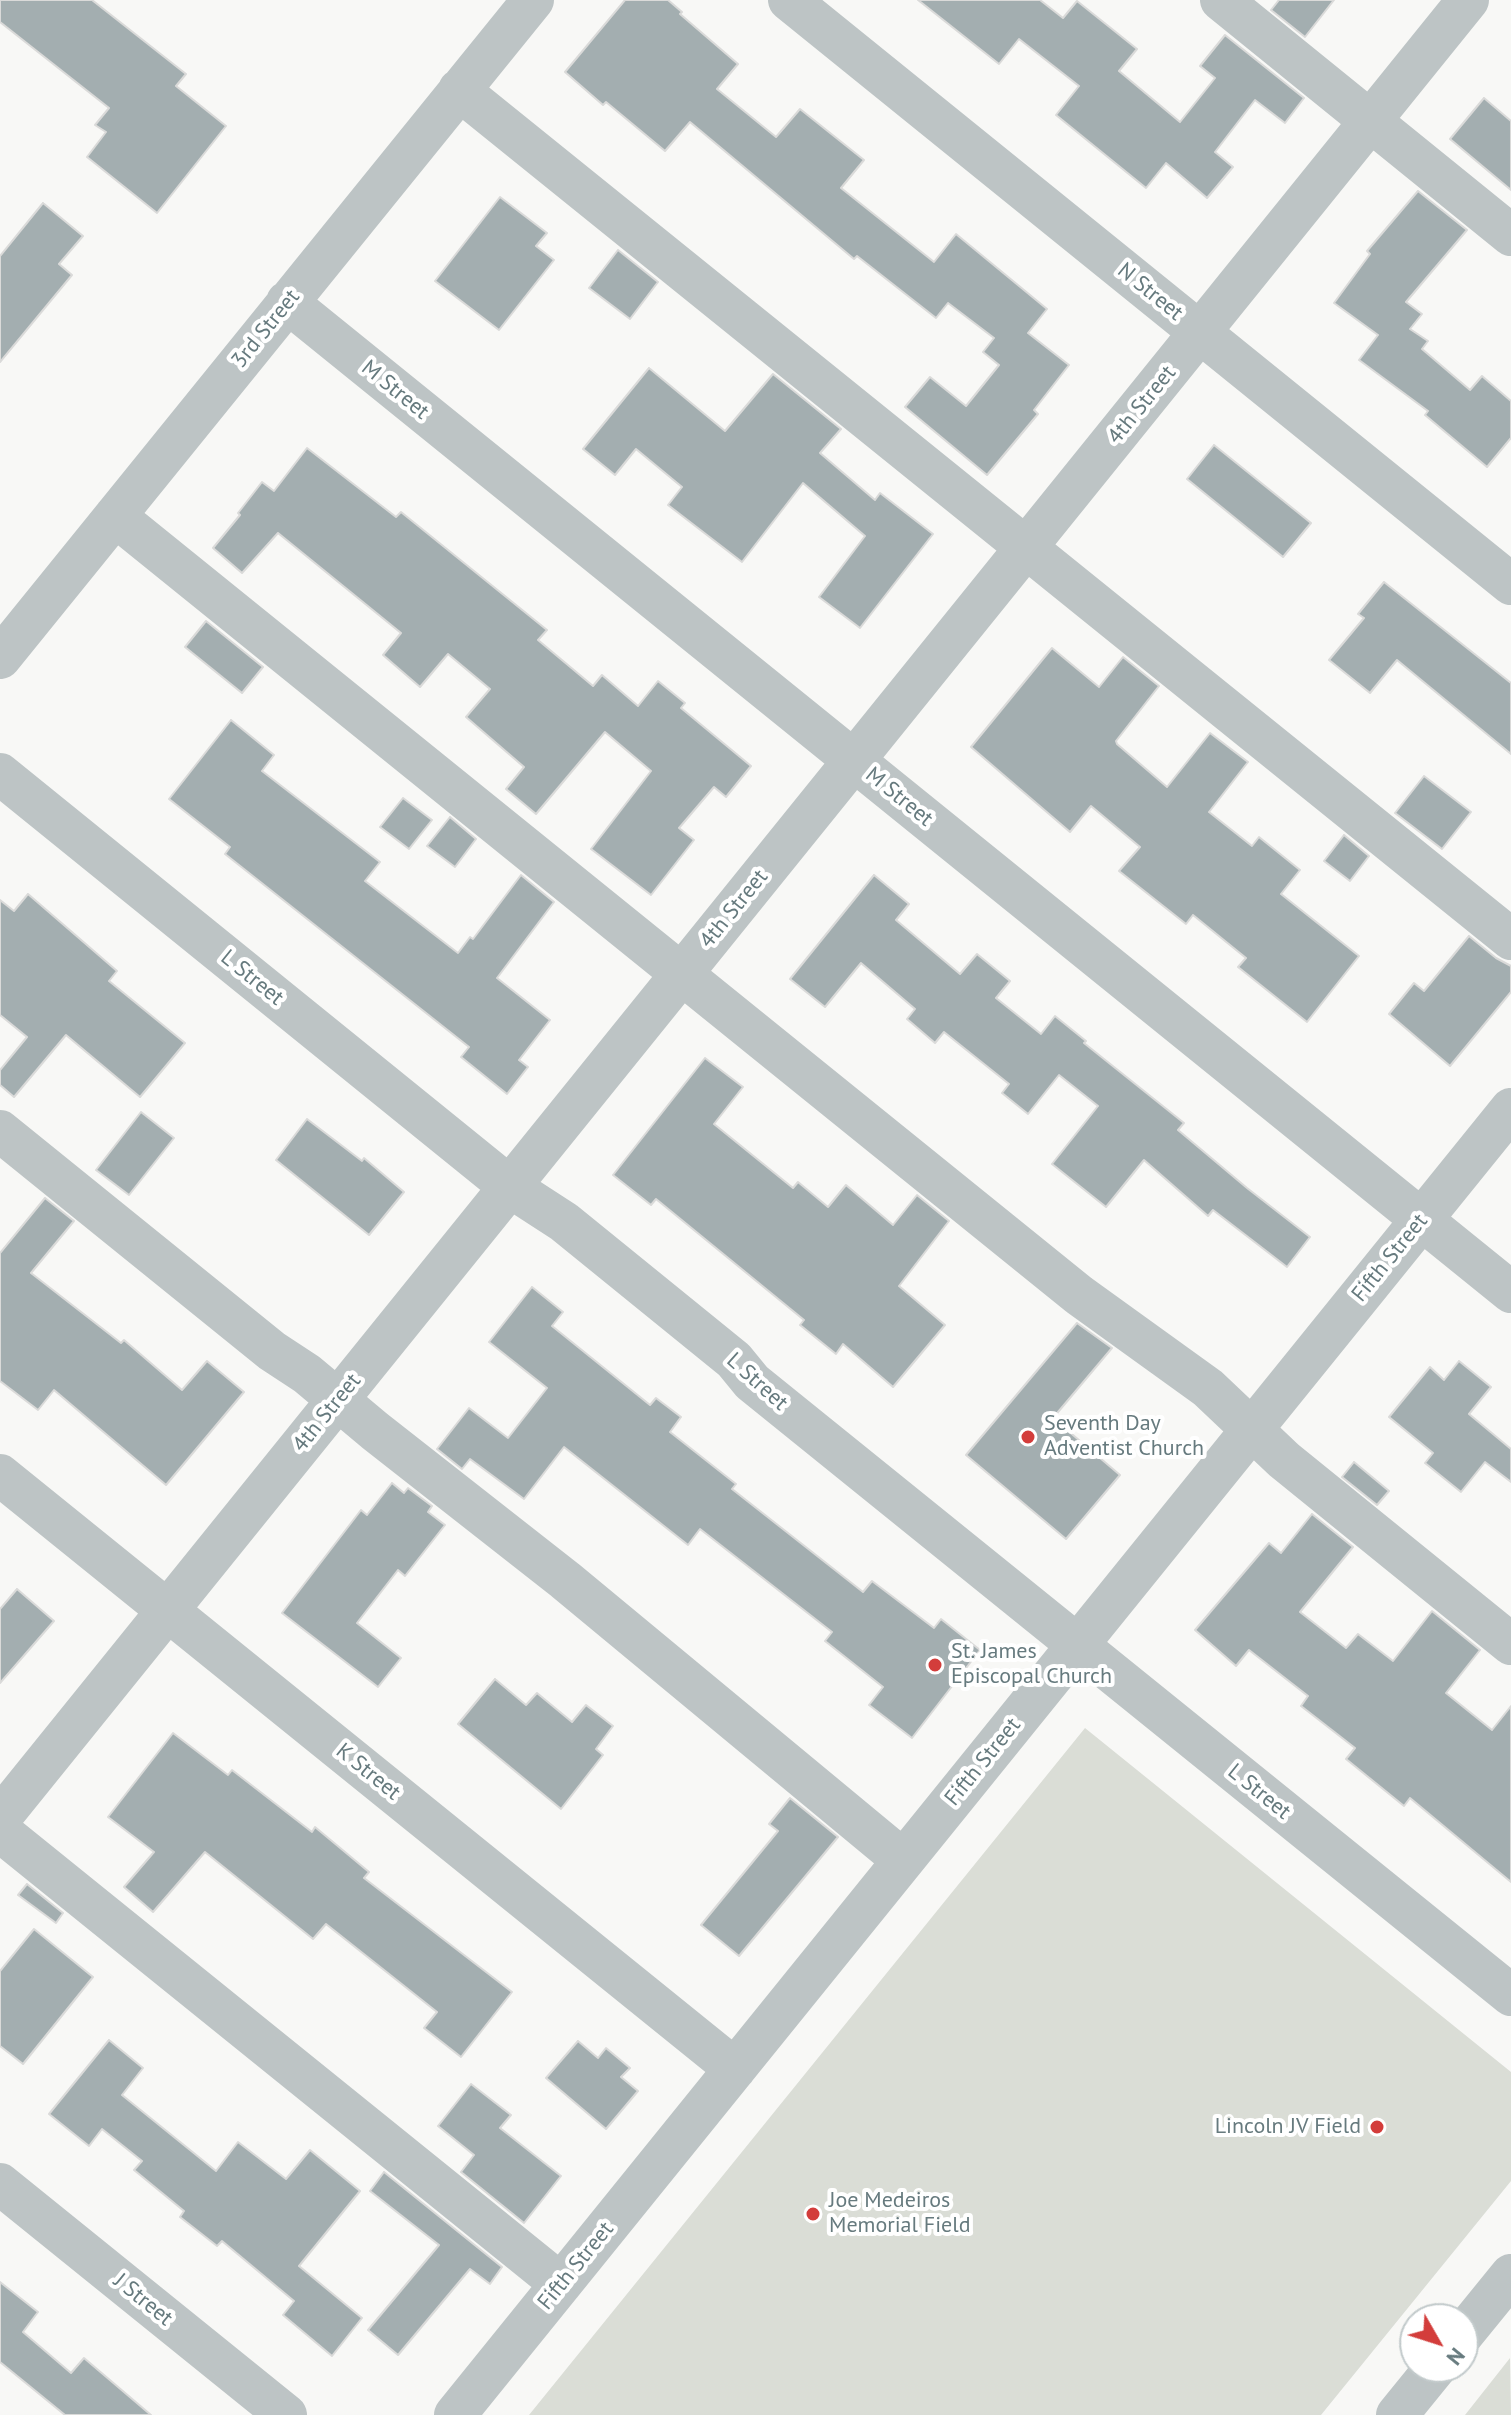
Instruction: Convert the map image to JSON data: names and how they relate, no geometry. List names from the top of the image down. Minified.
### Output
{"streets":{"street":["N Street","3rd Street","M Street","4th Street","L Street","Fifth Street","K Street","J Street"]},"crossings":[["N Street","4th Street"],["3rd Street","M Street"],["M Street","4th Street"],["M Street","Fifth Street"],["4th Street","L Street"],["4th Street","K Street"],["L Street","Fifth Street"],["Fifth Street","K Street"]],"places":["Seventh Day Adventist Church","St. James Episcopal Church","Lincoln JV Field","Joe Medeiros Memorial Field"],"north":"bottom right"}
